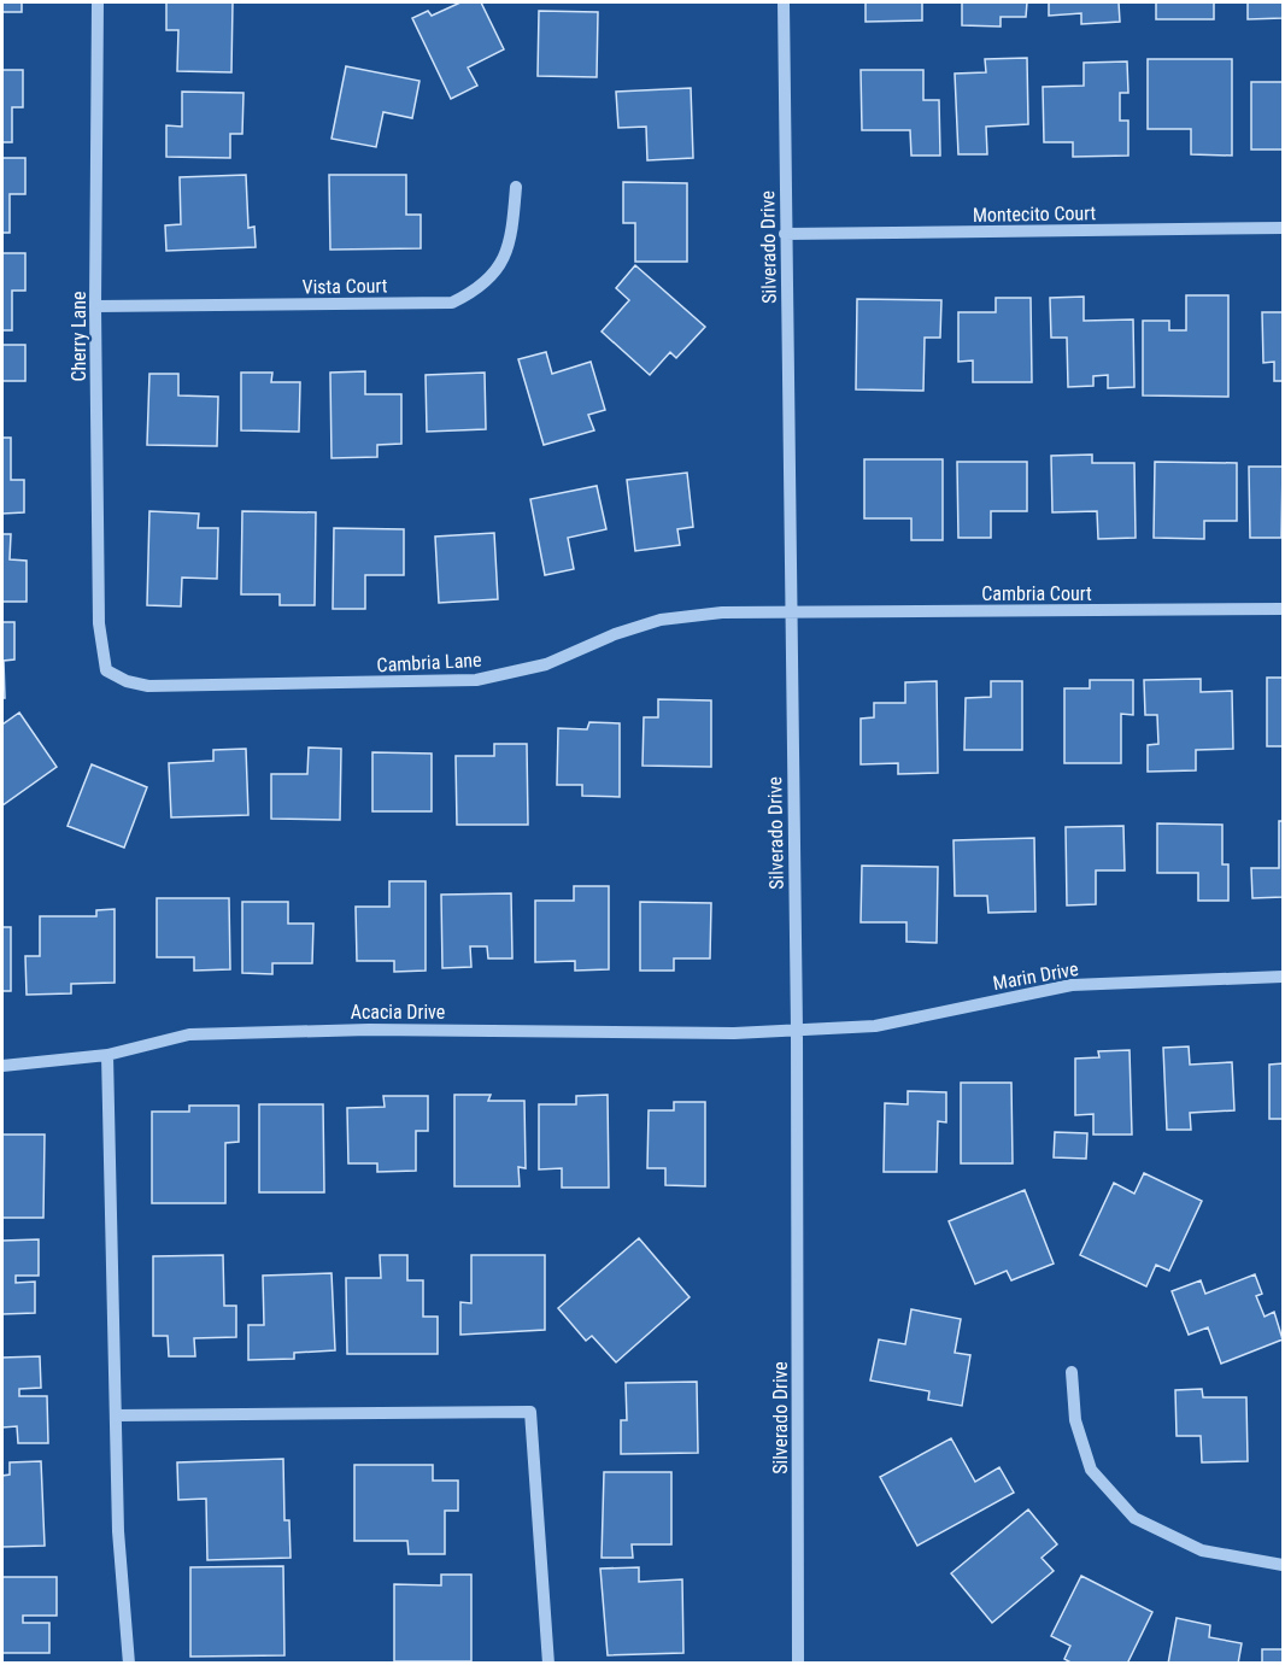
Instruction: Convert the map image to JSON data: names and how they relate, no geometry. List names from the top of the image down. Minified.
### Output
{"streets":{"street":["Montecito Court","Silverado Drive","Vista Court","Cherry Lane","Cambria Court","Cambria Lane","Marin Drive","Acacia Drive"]},"crossings":[["Montecito Court","Silverado Drive"],["Silverado Drive","Cambria Court"],["Silverado Drive","Cambria Lane"],["Silverado Drive","Marin Drive"],["Silverado Drive","Acacia Drive"],["Vista Court","Cherry Lane"],["Cherry Lane","Cambria Lane"],["Cambria Court","Cambria Lane"],["Marin Drive","Acacia Drive"]]}
